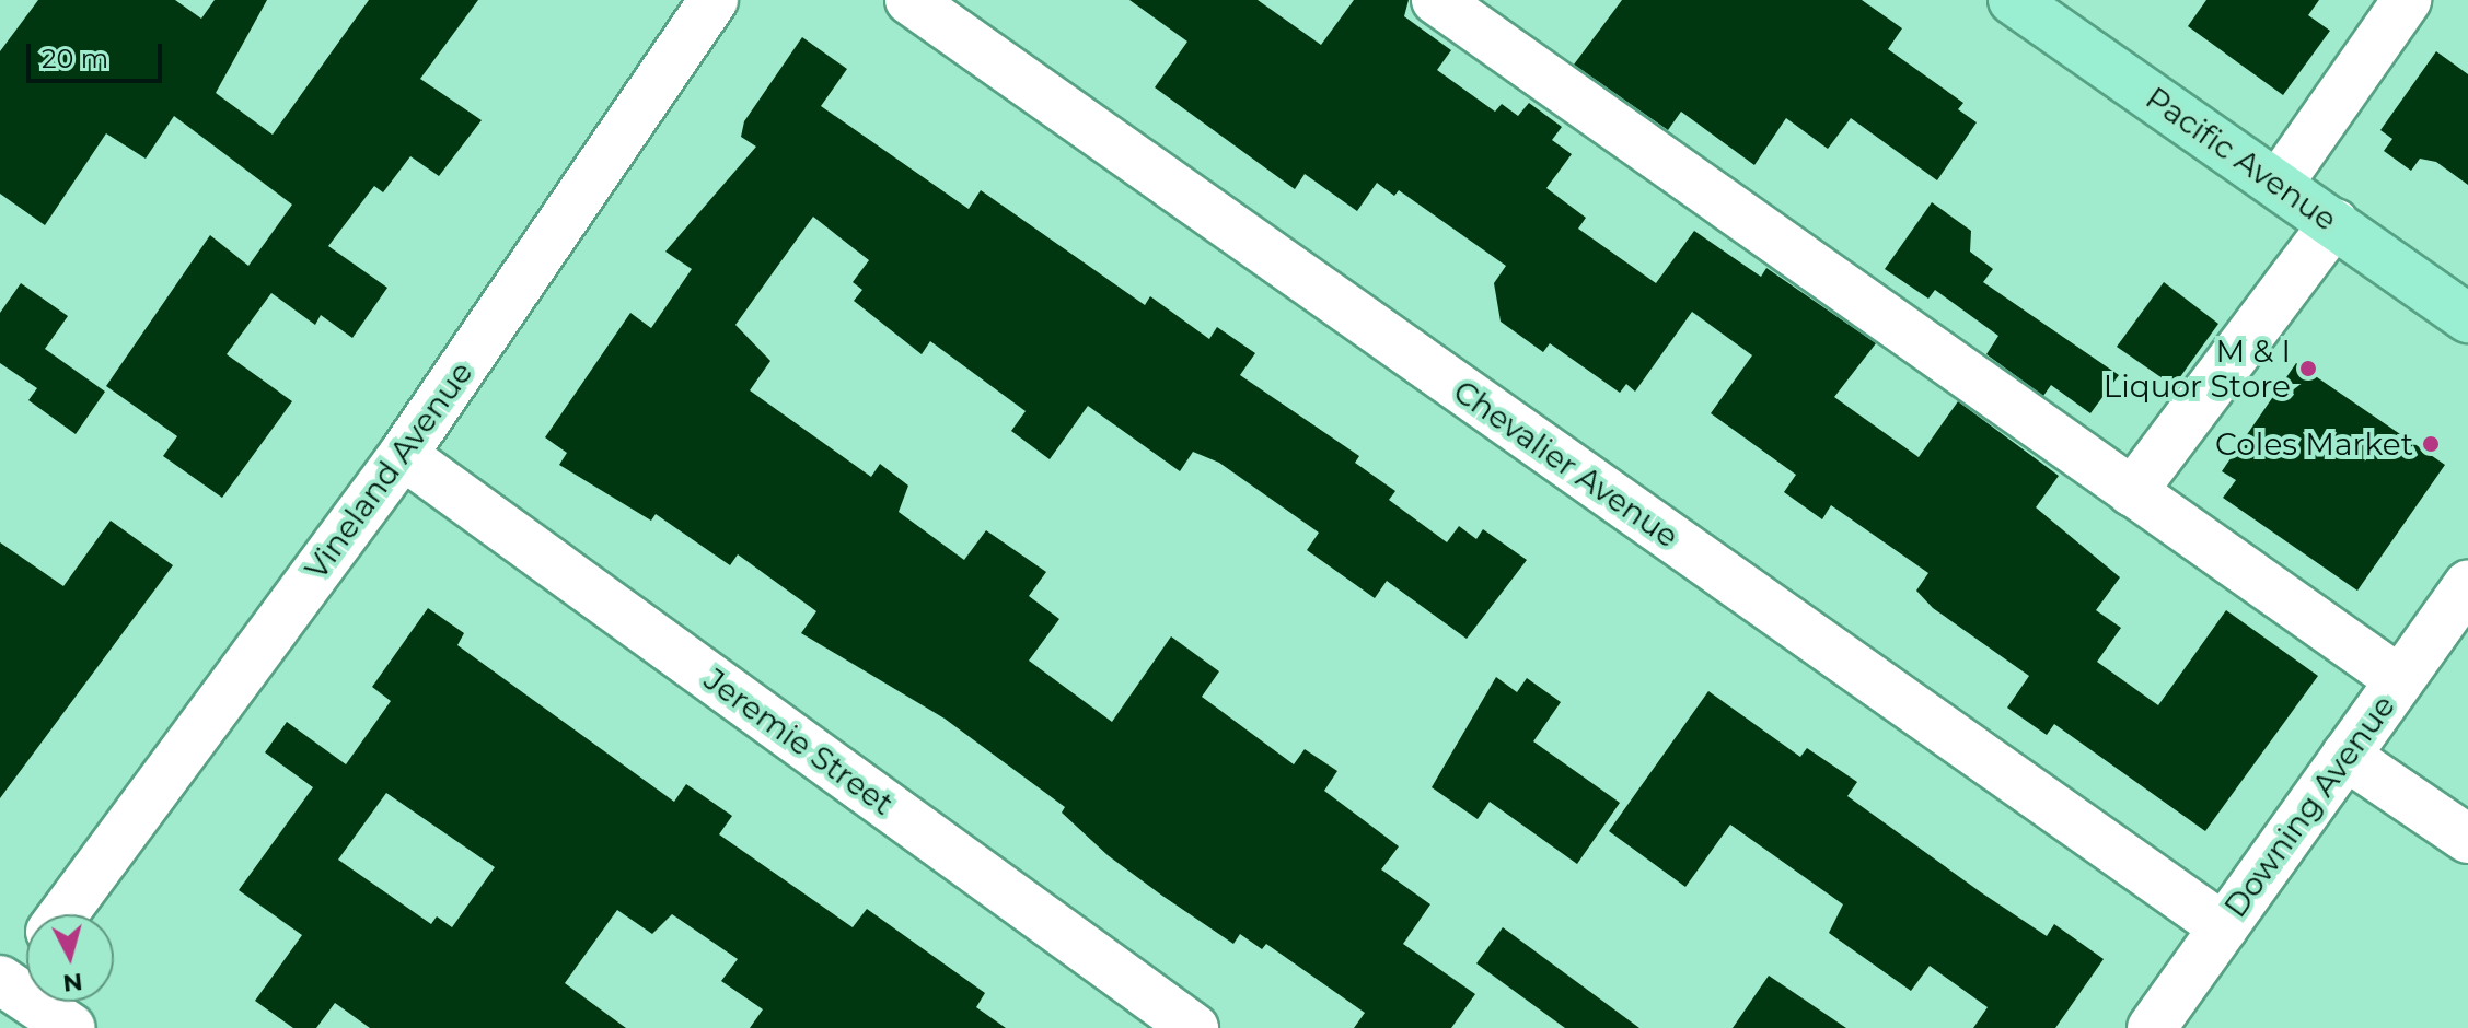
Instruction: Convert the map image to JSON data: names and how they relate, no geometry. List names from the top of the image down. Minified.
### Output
{"streets":{"main road":["Pacific Avenue"],"street":["Chevalier Avenue","Vineland Avenue","Jeremie Street","Downing Avenue"]},"crossings":[["Chevalier Avenue","Downing Avenue"],["Vineland Avenue","Jeremie Street"]],"places":["M & I Liquor Store","Coles Market"],"scale_bar":"20 m","north":"bottom"}
